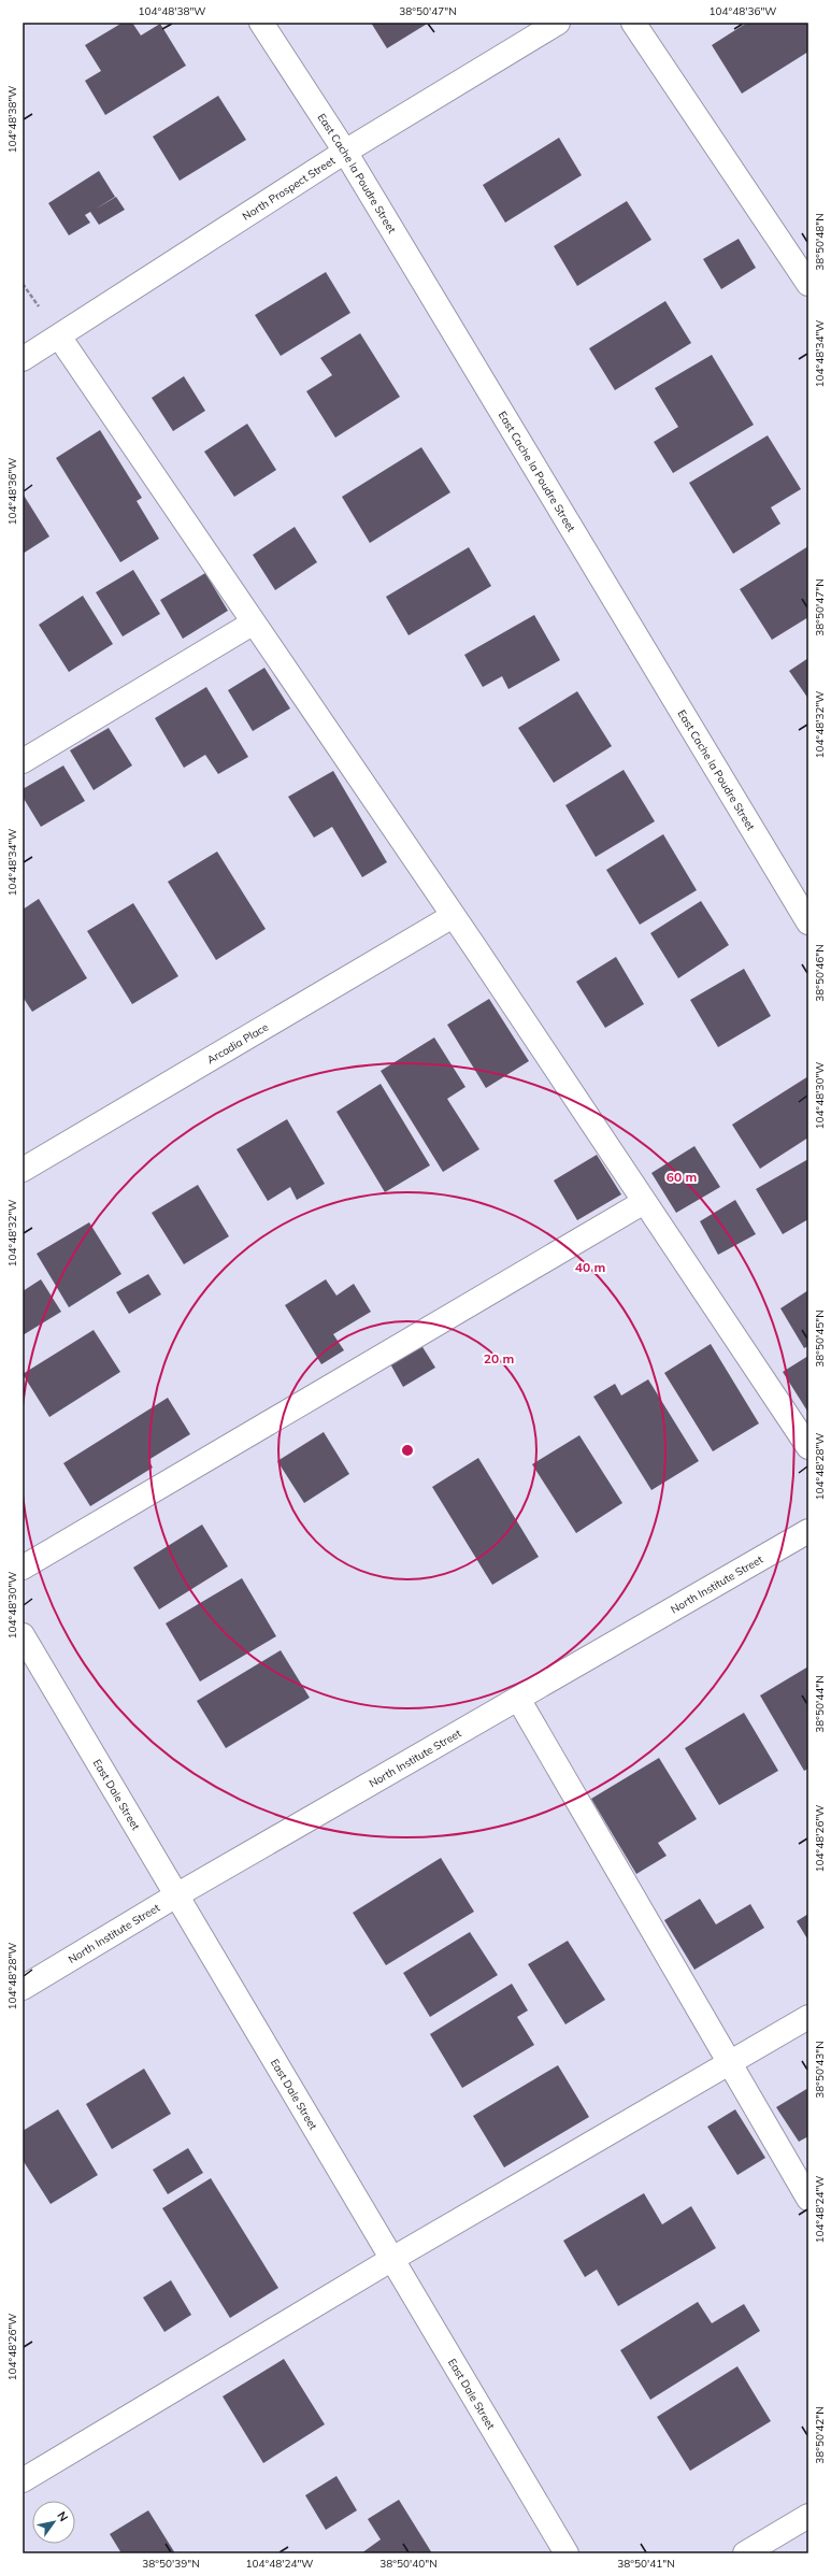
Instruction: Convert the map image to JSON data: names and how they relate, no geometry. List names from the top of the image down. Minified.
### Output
{"streets":{"street":["East Cache la Poudre Street","North Prospect Street","Arcadia Place","North Institute Street","East Dale Street"]},"crossings":[["East Cache la Poudre Street","North Prospect Street"],["North Institute Street","East Dale Street"]],"north":"top right","coordinates":["104°48'38\"W","38°50'47\"N","104°48'36\"W","38°50'48\"N","104°48'34\"W","104°48'32\"W","38°50'46\"N","104°48'30\"W","38°50'45\"N","104°48'28\"W","38°50'44\"N","104°48'26\"W","38°50'43\"N","104°48'24\"W","38°50'42\"N","38°50'39\"N","38°50'40\"N","38°50'41\"N"],"rings":["60 m","40 m","20 m"]}
